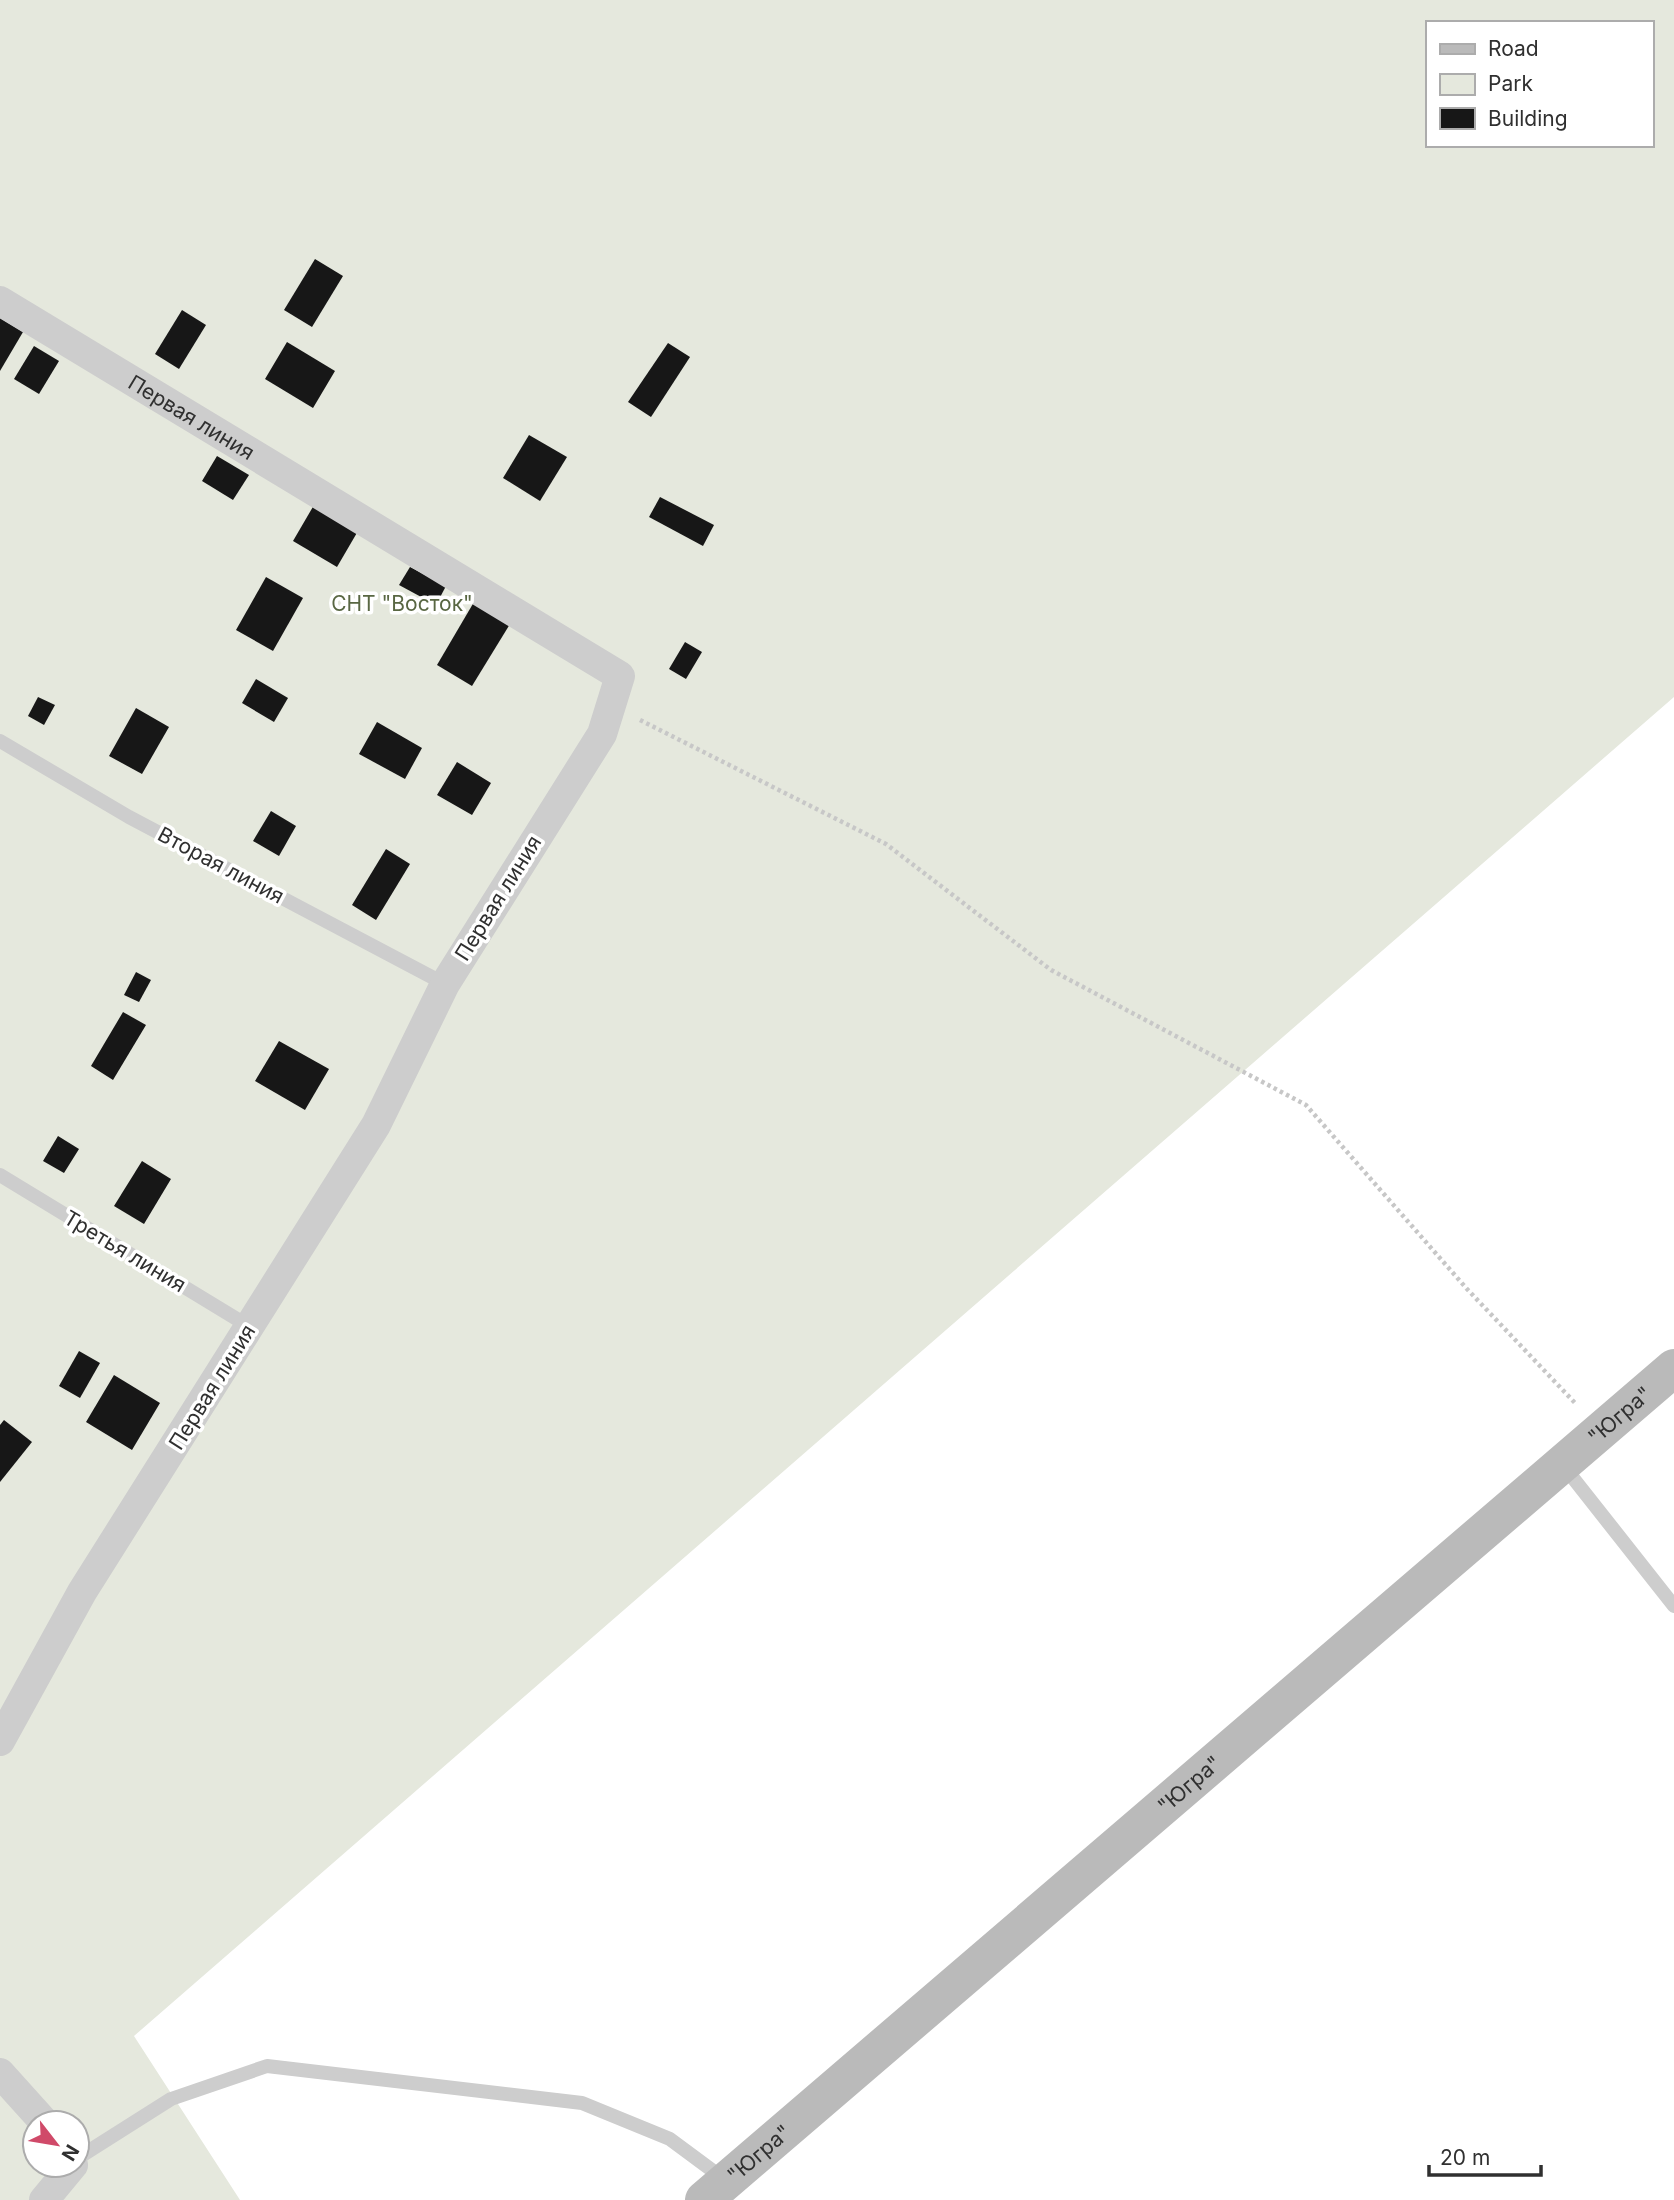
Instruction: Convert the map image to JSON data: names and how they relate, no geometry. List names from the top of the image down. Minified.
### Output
{"streets":{"main road":["\"Югра\""],"street":["Первая линия"],"lane":["Вторая линия","Третья линия"]},"crossings":[["Первая линия","Вторая линия"],["Первая линия","Третья линия"]],"parks":["СНТ \"Восток\""],"legend":["Road","Park","Building"],"scale_bar":"20 m","north":"bottom right"}
